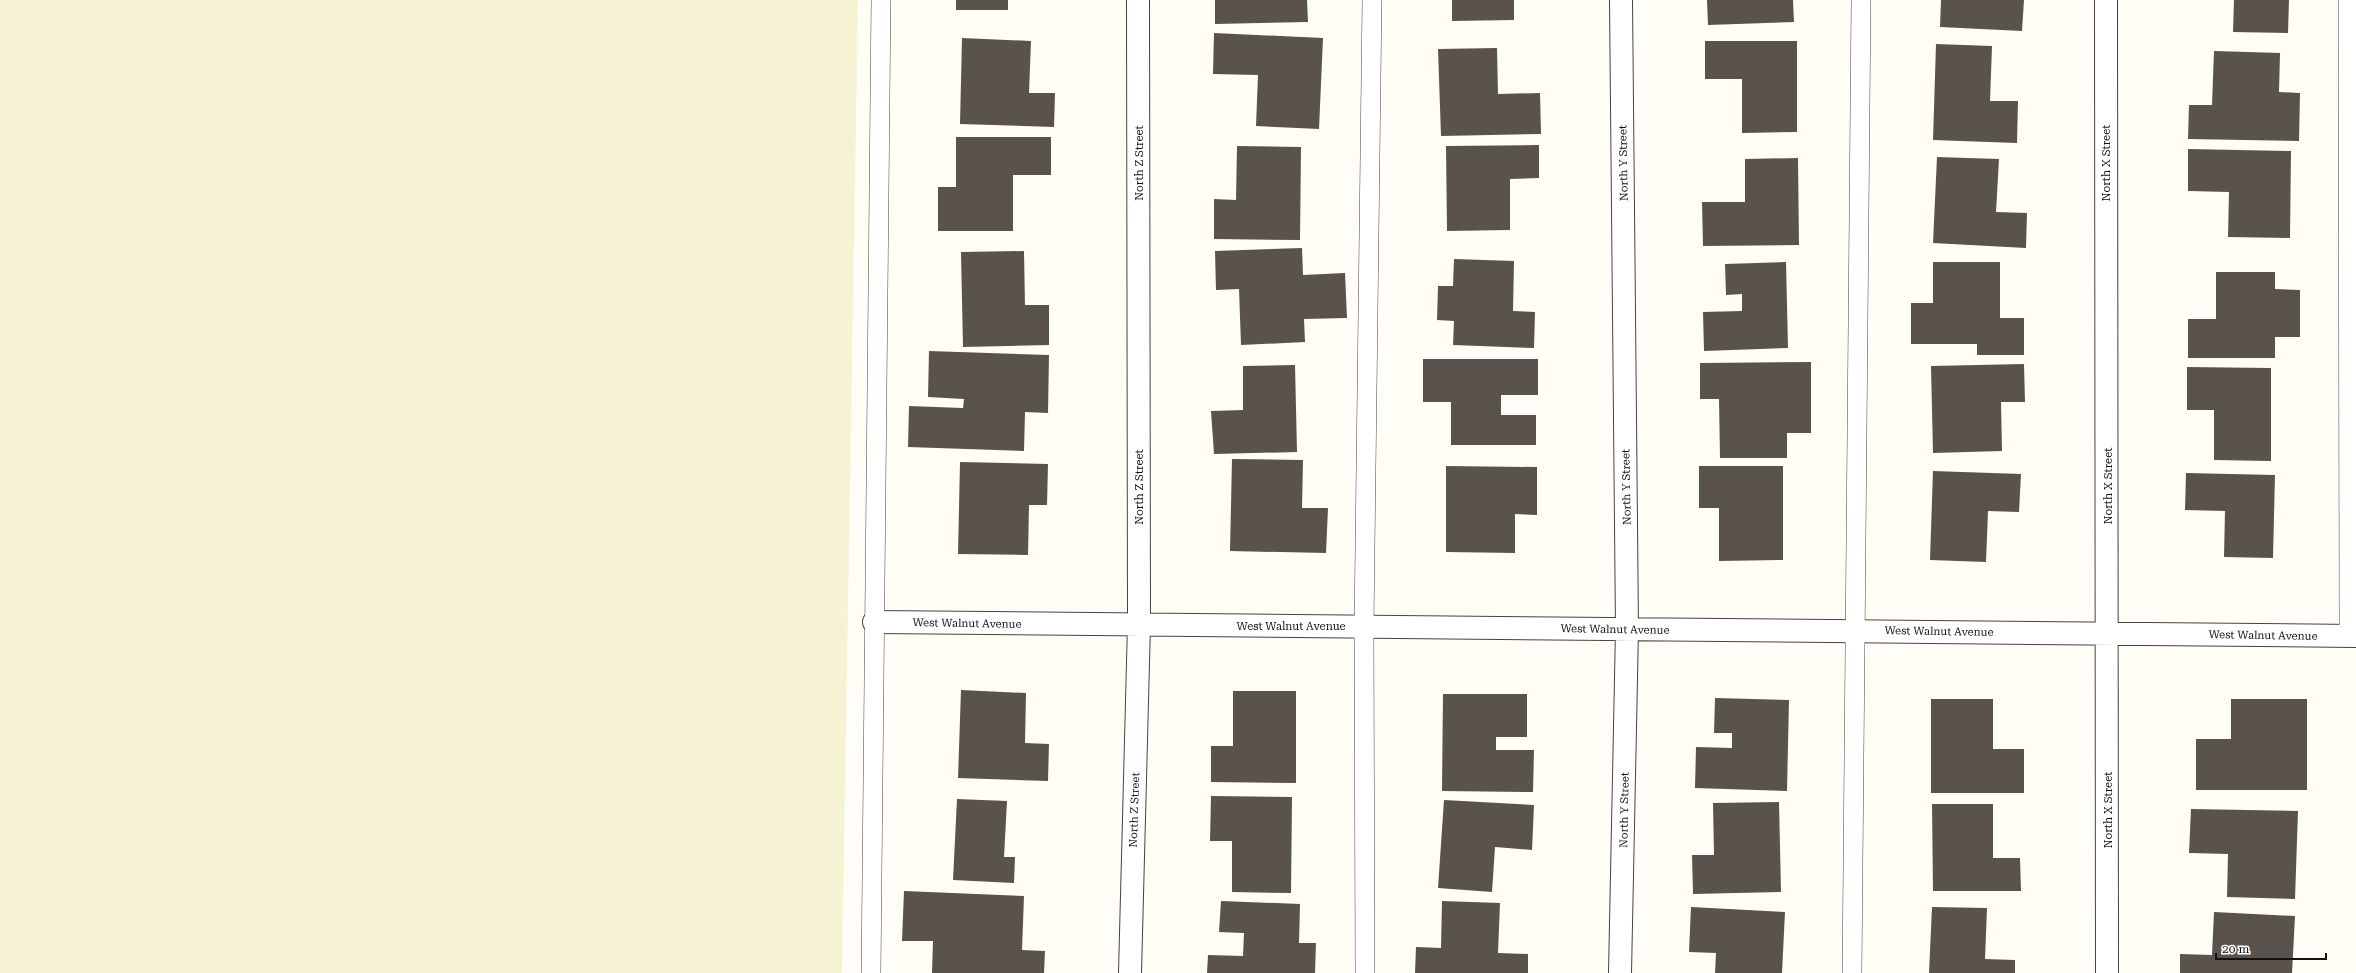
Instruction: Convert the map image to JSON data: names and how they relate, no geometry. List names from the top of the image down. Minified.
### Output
{"streets":{"street":["North Z Street","North Y Street","North X Street","West Walnut Avenue"]},"crossings":[["North Z Street","West Walnut Avenue"],["North Y Street","West Walnut Avenue"],["North X Street","West Walnut Avenue"]],"scale_bar":"20 m"}
